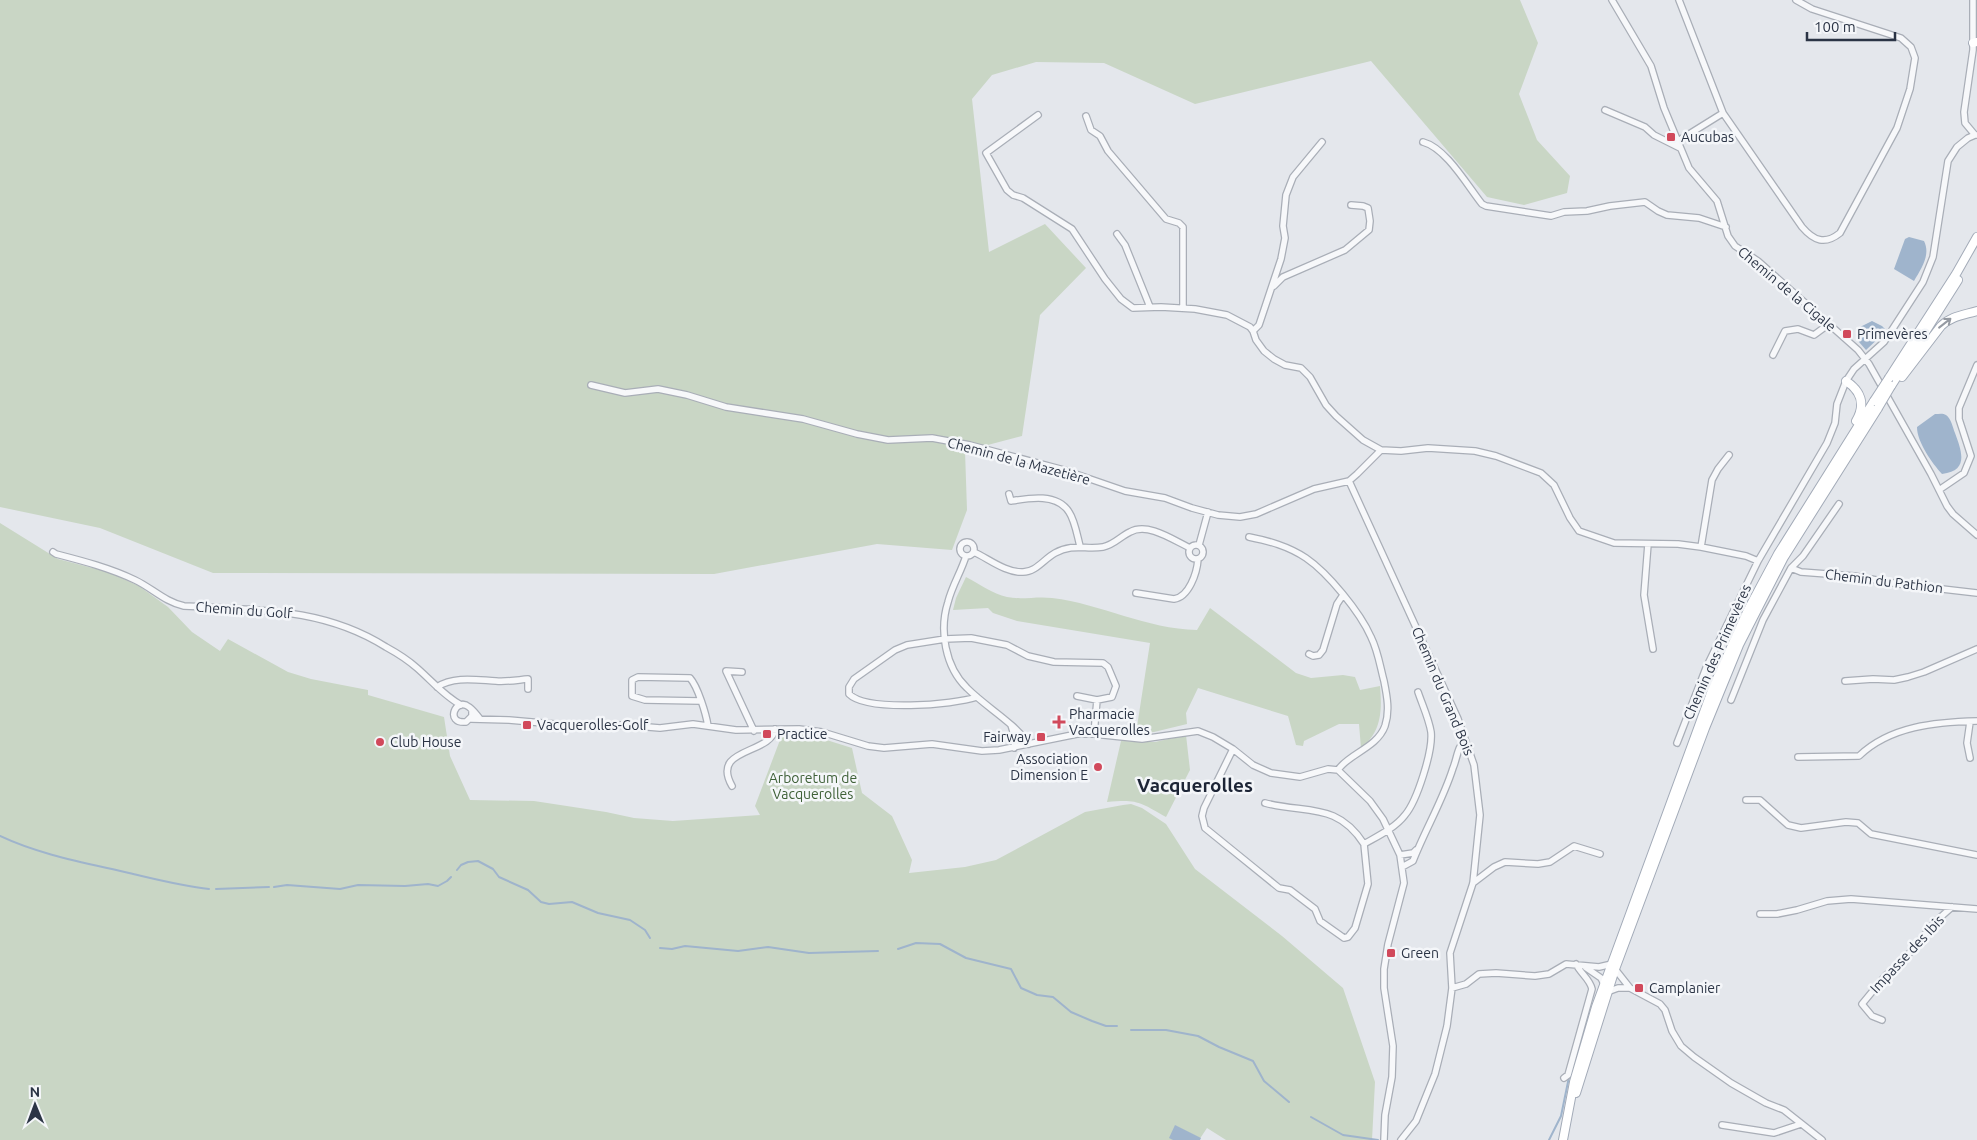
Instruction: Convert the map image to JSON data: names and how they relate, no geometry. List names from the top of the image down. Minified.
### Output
{"streets":{"street":["Chemin de la Cigale","Chemin de la Mazetière","Chemin du Pathion","Chemin du Golf","Chemin des Primevères","Chemin du Grand Bois","Impasse des Ibis"]},"crossings":[["Chemin de la Cigale","Chemin des Primevères"],["Chemin de la Mazetière","Chemin du Grand Bois"]],"districts":["Vacquerolles"],"parks":["Arboretum de Vacquerolles"],"places":{"transit":["Aucubas","Primevères","Vacquerolles-Golf","Practice","Fairway","Green","Camplanier"],"health":["Pharmacie Vacquerolles"],"other":["Club House","Association Dimension E"]},"scale_bar":"100 m","north":"top"}
